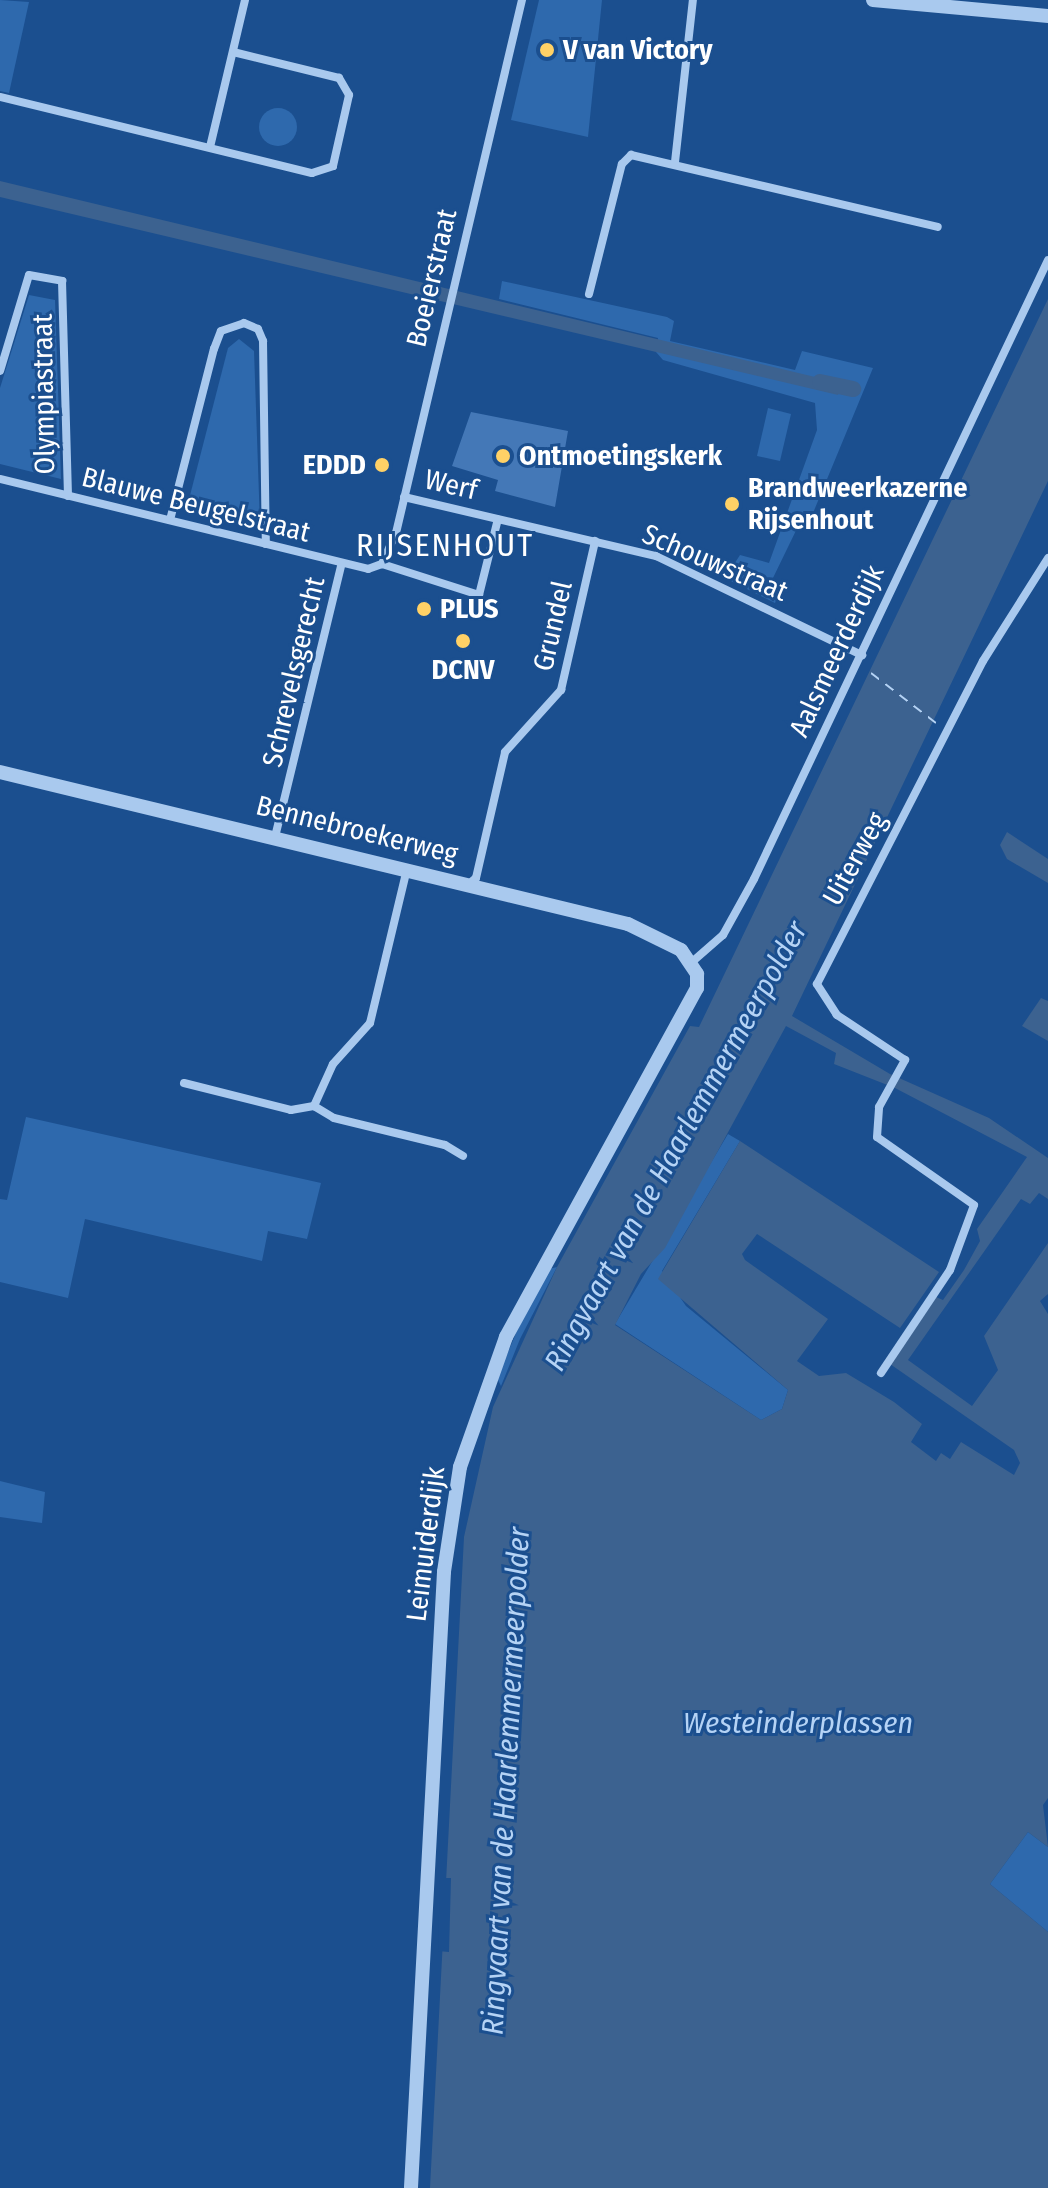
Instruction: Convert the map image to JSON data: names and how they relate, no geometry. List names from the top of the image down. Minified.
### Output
{"streets":{"street":["Boeierstraat","Olympiastraat","Werf","Blauwe Beugelstraat","Schouwstraat","Grundel","Aalsmeerderdijk","Schrevelsgerecht","Bennebroekerweg","Uiterweg","Leimuiderdijk"]},"crossings":[["Boeierstraat","Werf"],["Boeierstraat","Blauwe Beugelstraat"],["Olympiastraat","Blauwe Beugelstraat"],["Werf","Blauwe Beugelstraat"],["Werf","Schouwstraat"],["Blauwe Beugelstraat","Schrevelsgerecht"],["Schouwstraat","Grundel"],["Schouwstraat","Aalsmeerderdijk"],["Grundel","Bennebroekerweg"],["Aalsmeerderdijk","Bennebroekerweg"],["Aalsmeerderdijk","Leimuiderdijk"],["Schrevelsgerecht","Bennebroekerweg"],["Bennebroekerweg","Leimuiderdijk"]],"districts":["RIJSENHOUT"],"water":["Ringvaart van de Haarlemmermeerpolder","Westeinderplassen"],"places":["V van Victory","Ontmoetingskerk","EDDD","Brandweerkazerne Rijsenhout","PLUS","DCNV"]}
